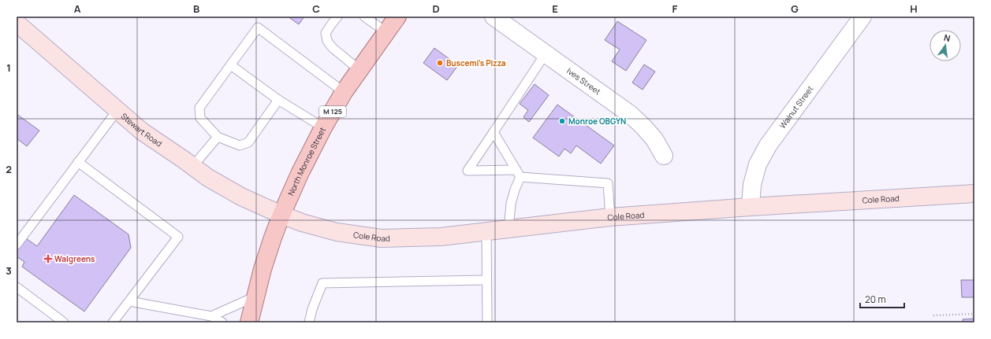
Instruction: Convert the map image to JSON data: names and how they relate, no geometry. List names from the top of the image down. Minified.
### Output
{"streets":{"main road":["M 125","North Monroe Street"],"street":["Ives Street","Walnut Street","Stewart Road","Cole Road"]},"crossings":[["Walnut Street","Cole Road"],["Stewart Road","North Monroe Street"],["Stewart Road","Cole Road"],["North Monroe Street","Cole Road"]],"places":{"other":["Buscemi's Pizza","Monroe OBGYN"],"health":["Walgreens"]},"scale_bar":"20 m","north":"top","grid":{"columns":["A","B","C","D","E","F","G","H"],"rows":["1","2","3"]}}
